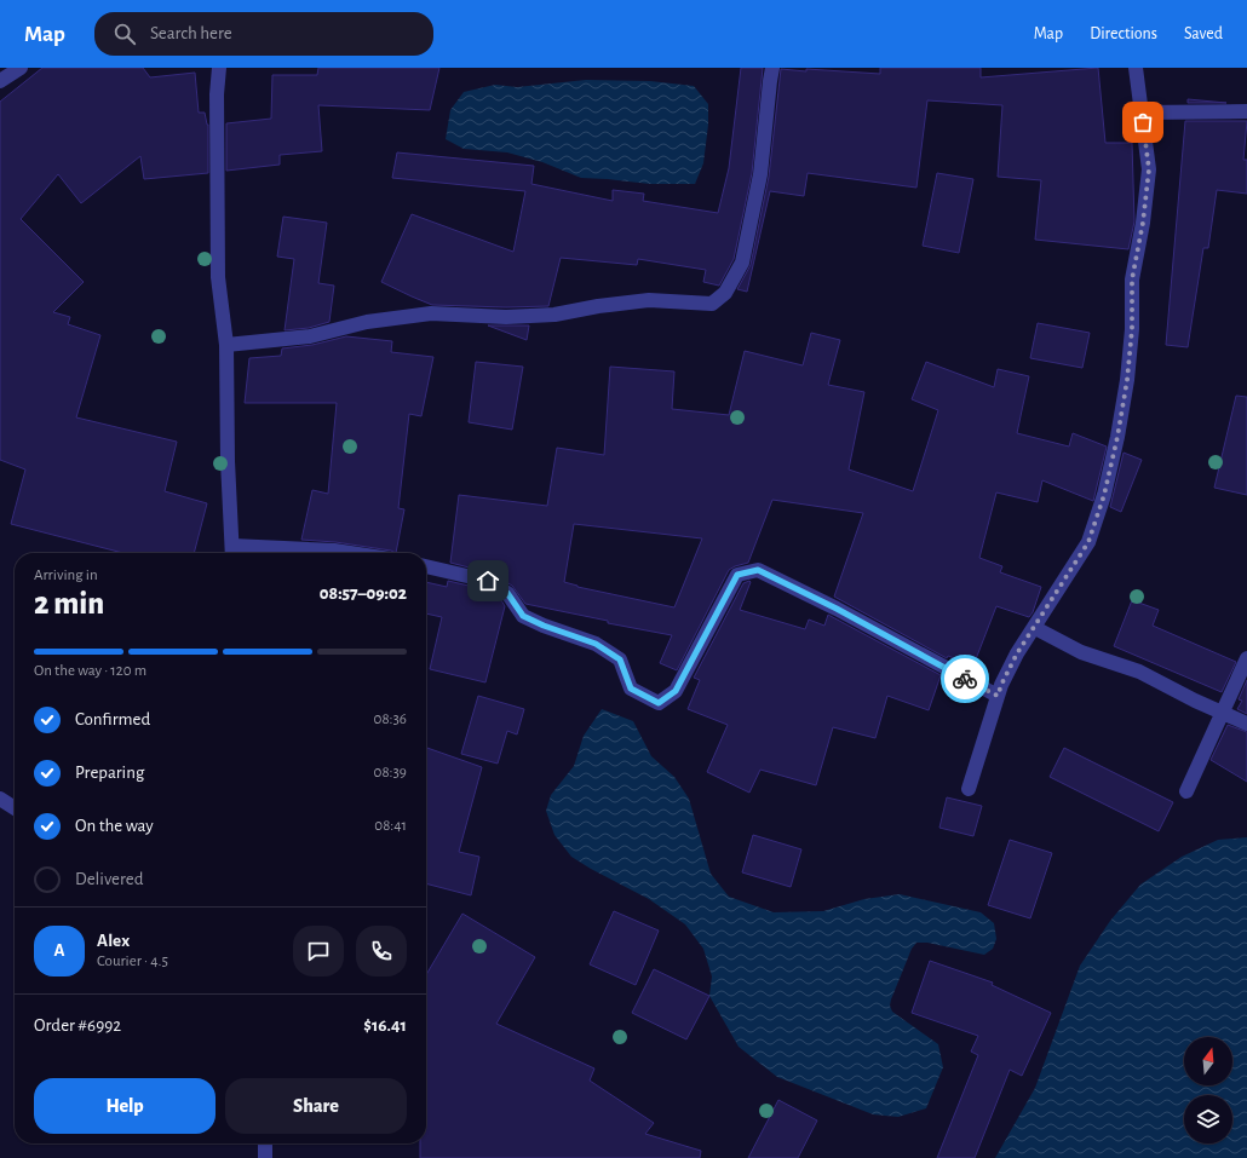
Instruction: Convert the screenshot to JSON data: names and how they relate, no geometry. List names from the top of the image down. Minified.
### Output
{"north":"top","page":{"header":"Map","search":"Search here","nav":["Map","Directions","Saved"],"heading":["2 min","Arriving in","08:57–09:02"],"panel":["Alex","Courier · 4.5","Order #6992","$16.41"],"bar":"On the way · 120 m","list":[["Confirmed","08:36"],["Preparing","08:39"],["On the way","08:41"],"Delivered"],"round":"A","buttons":["Help","Share"]}}
